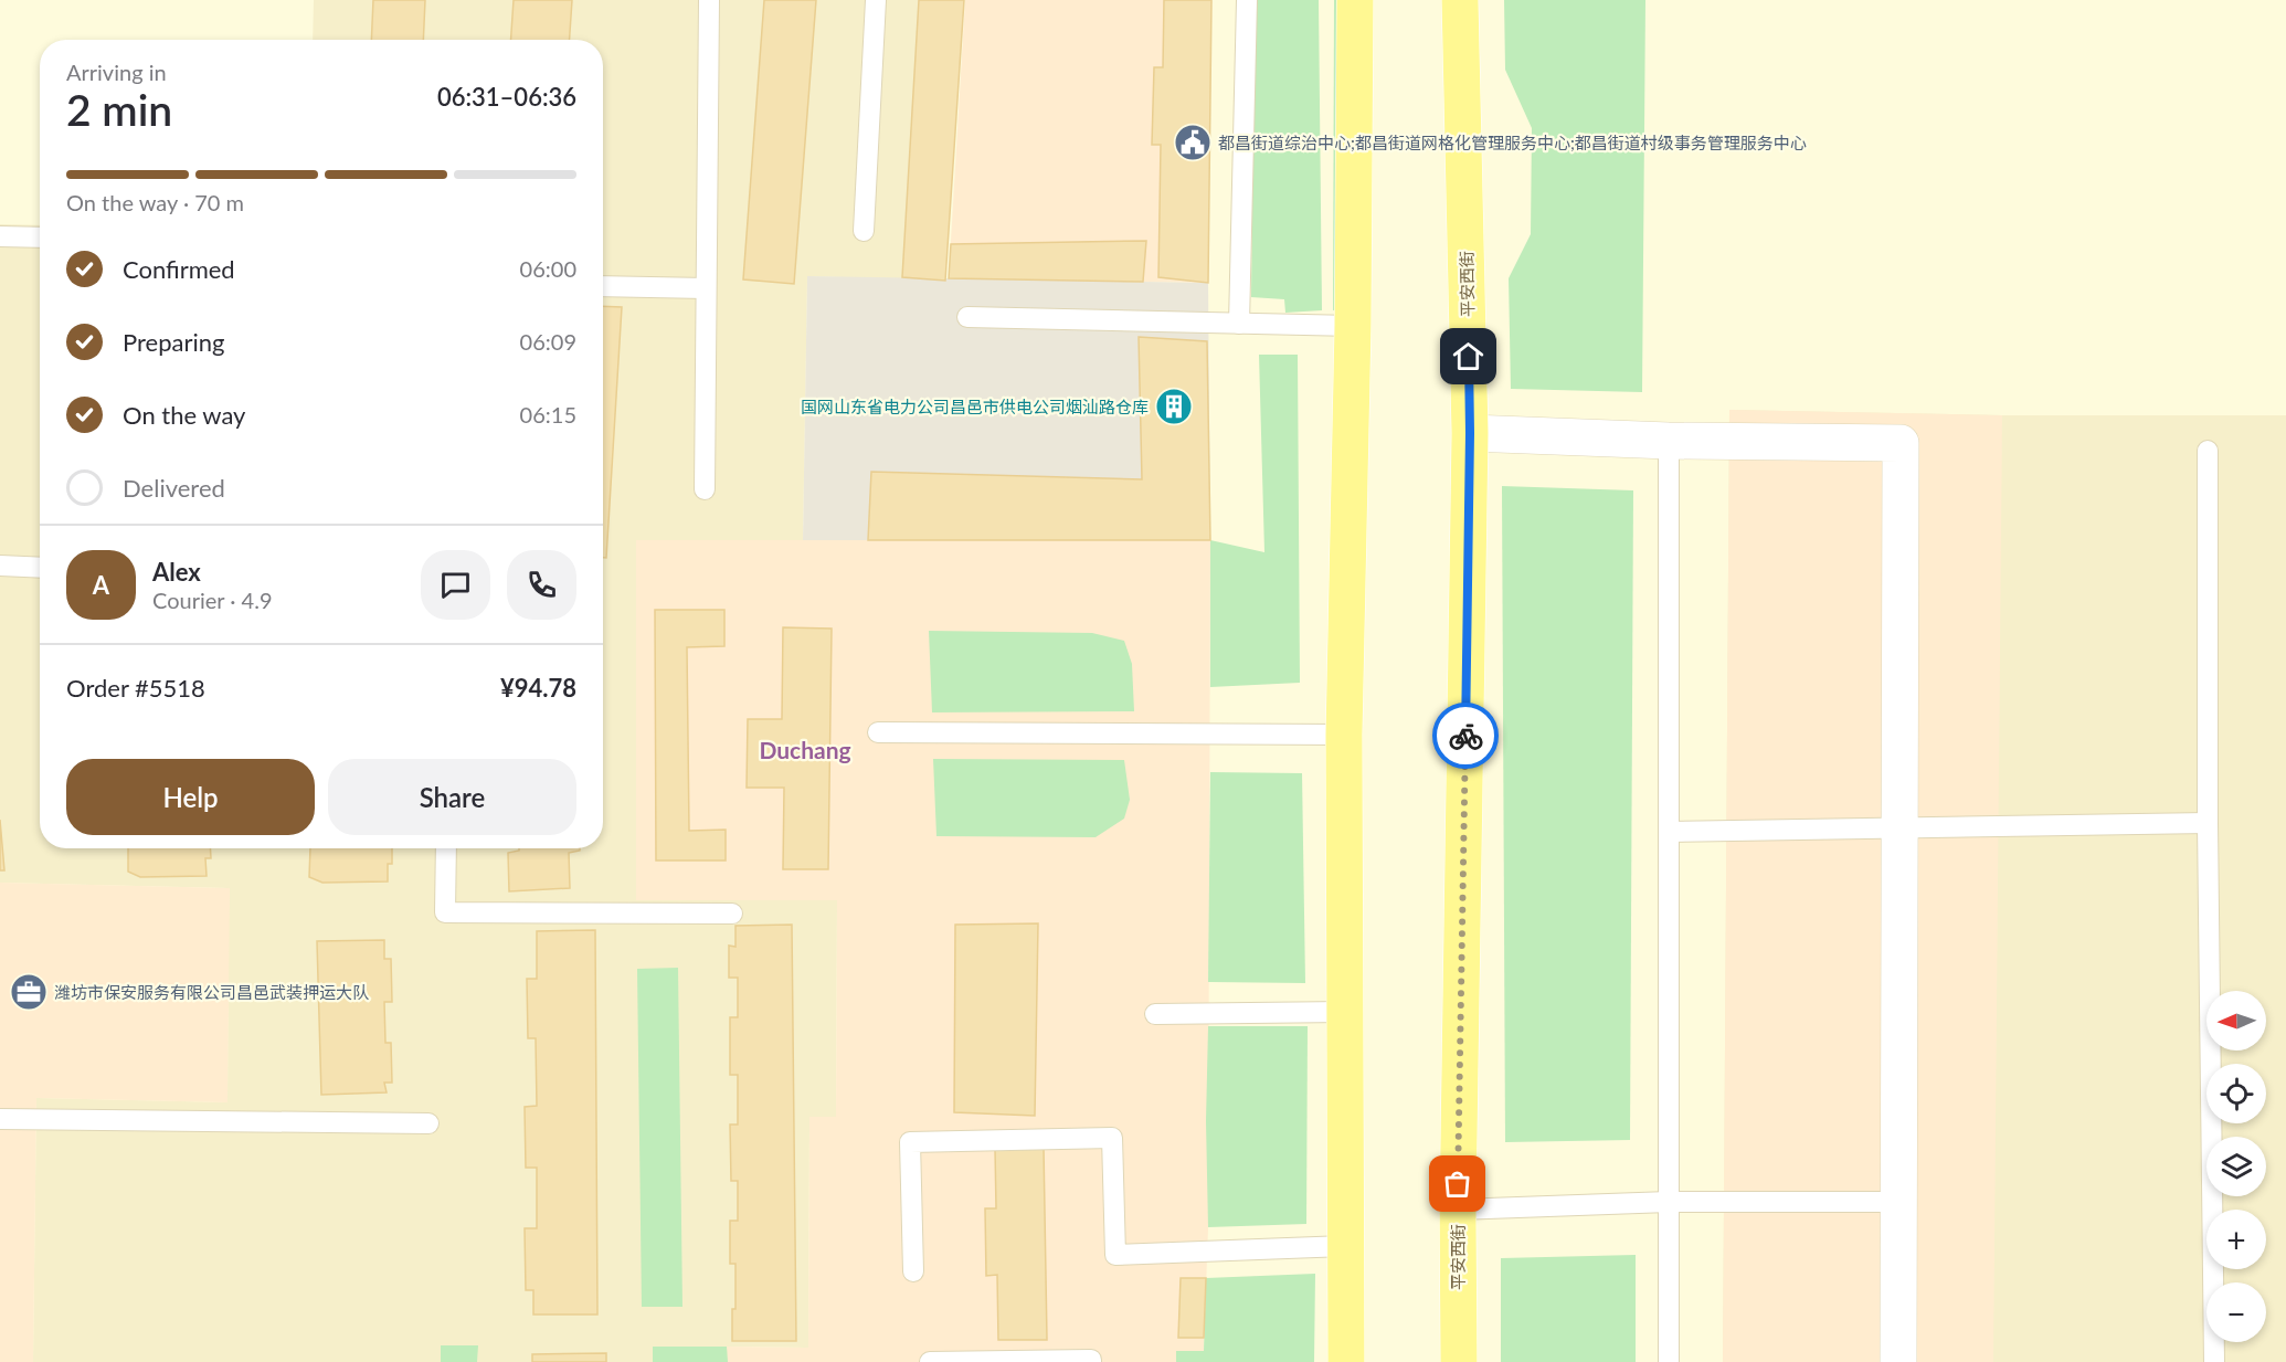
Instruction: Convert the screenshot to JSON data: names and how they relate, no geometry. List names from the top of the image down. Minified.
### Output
{"streets":{"main road":["平安西街"]},"districts":["Duchang"],"places":{"public building":["都昌街道综治中心;都昌街道网格化管理服务中心;都昌街道村级事务管理服务中心"],"building":["国网山东省电力公司昌邑市供电公司烟汕路仓库"],"office":["潍坊市保安服务有限公司昌邑武装押运大队"]},"north":"left","page":{"heading":["2 min","Arriving in","06:31–06:36"],"panel":["Alex","Courier · 4.9","Order #5518","¥94.78"],"bar":"On the way · 70 m","list":[["Confirmed","06:00"],["Preparing","06:09"],["On the way","06:15"],"Delivered"],"round":"A","buttons":["Help","Share"],"map_buttons":["+","−"]}}
